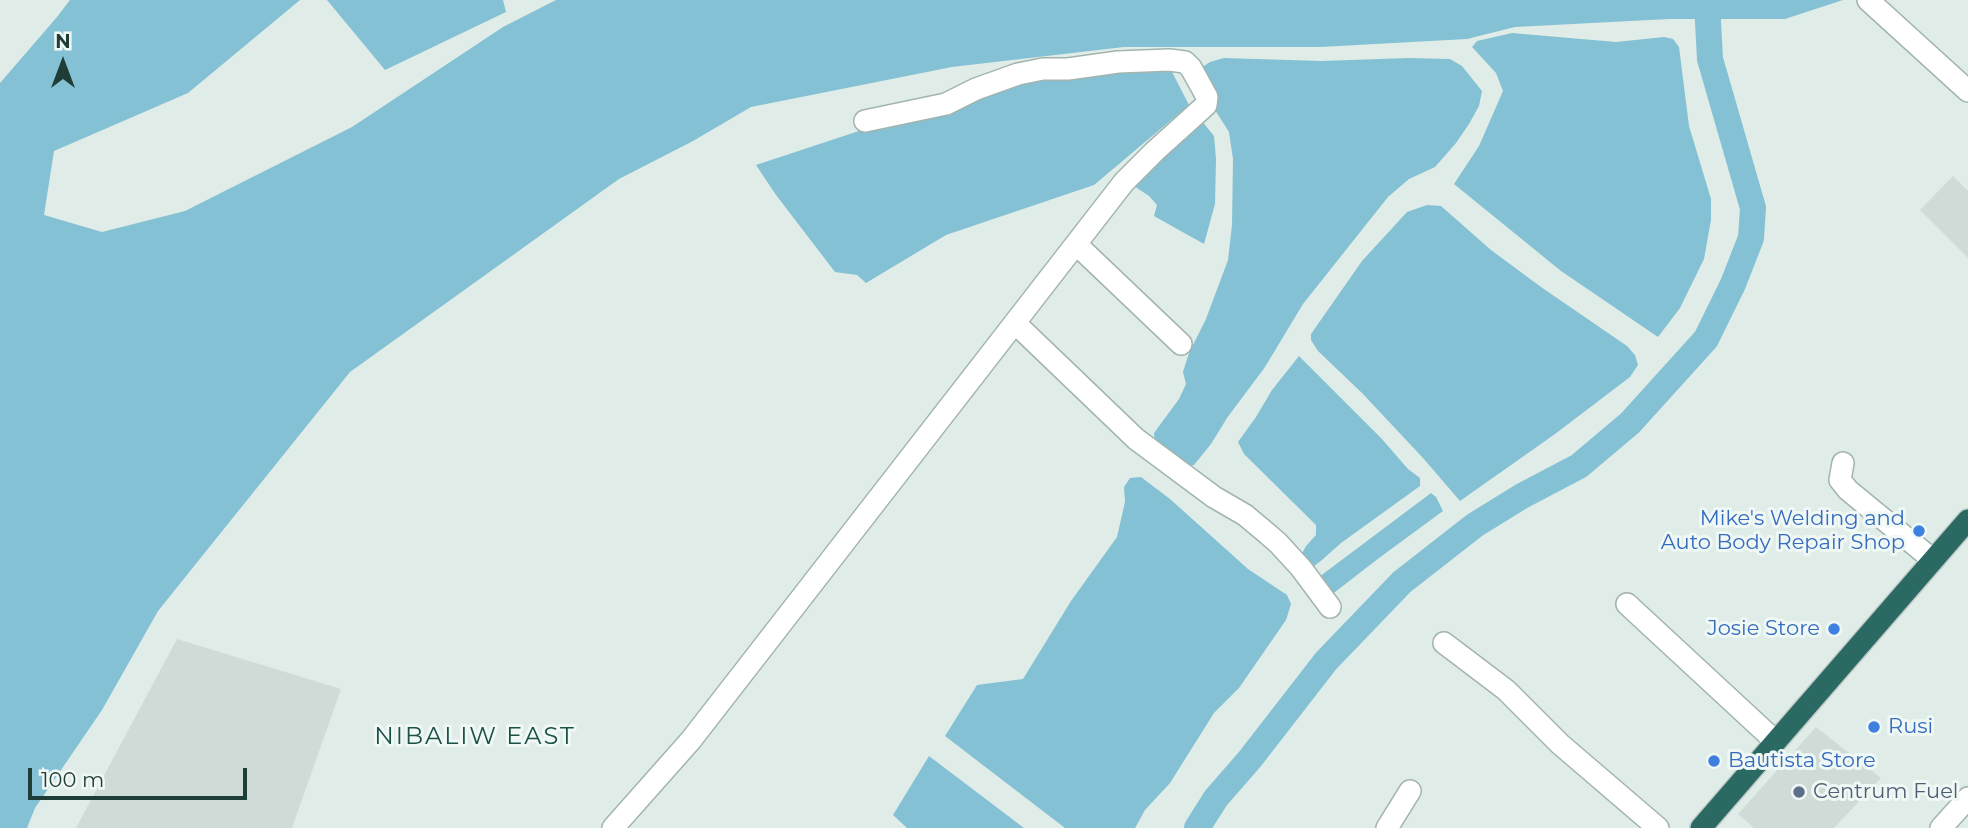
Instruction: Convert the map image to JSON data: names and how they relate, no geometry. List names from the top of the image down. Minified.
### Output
{"districts":["NIBALIW EAST"],"places":["Mike's Welding and Auto Body Repair Shop","Josie Store","Rusi","Bautista Store","Centrum Fuel"],"scale_bar":"100 m","north":"top"}
